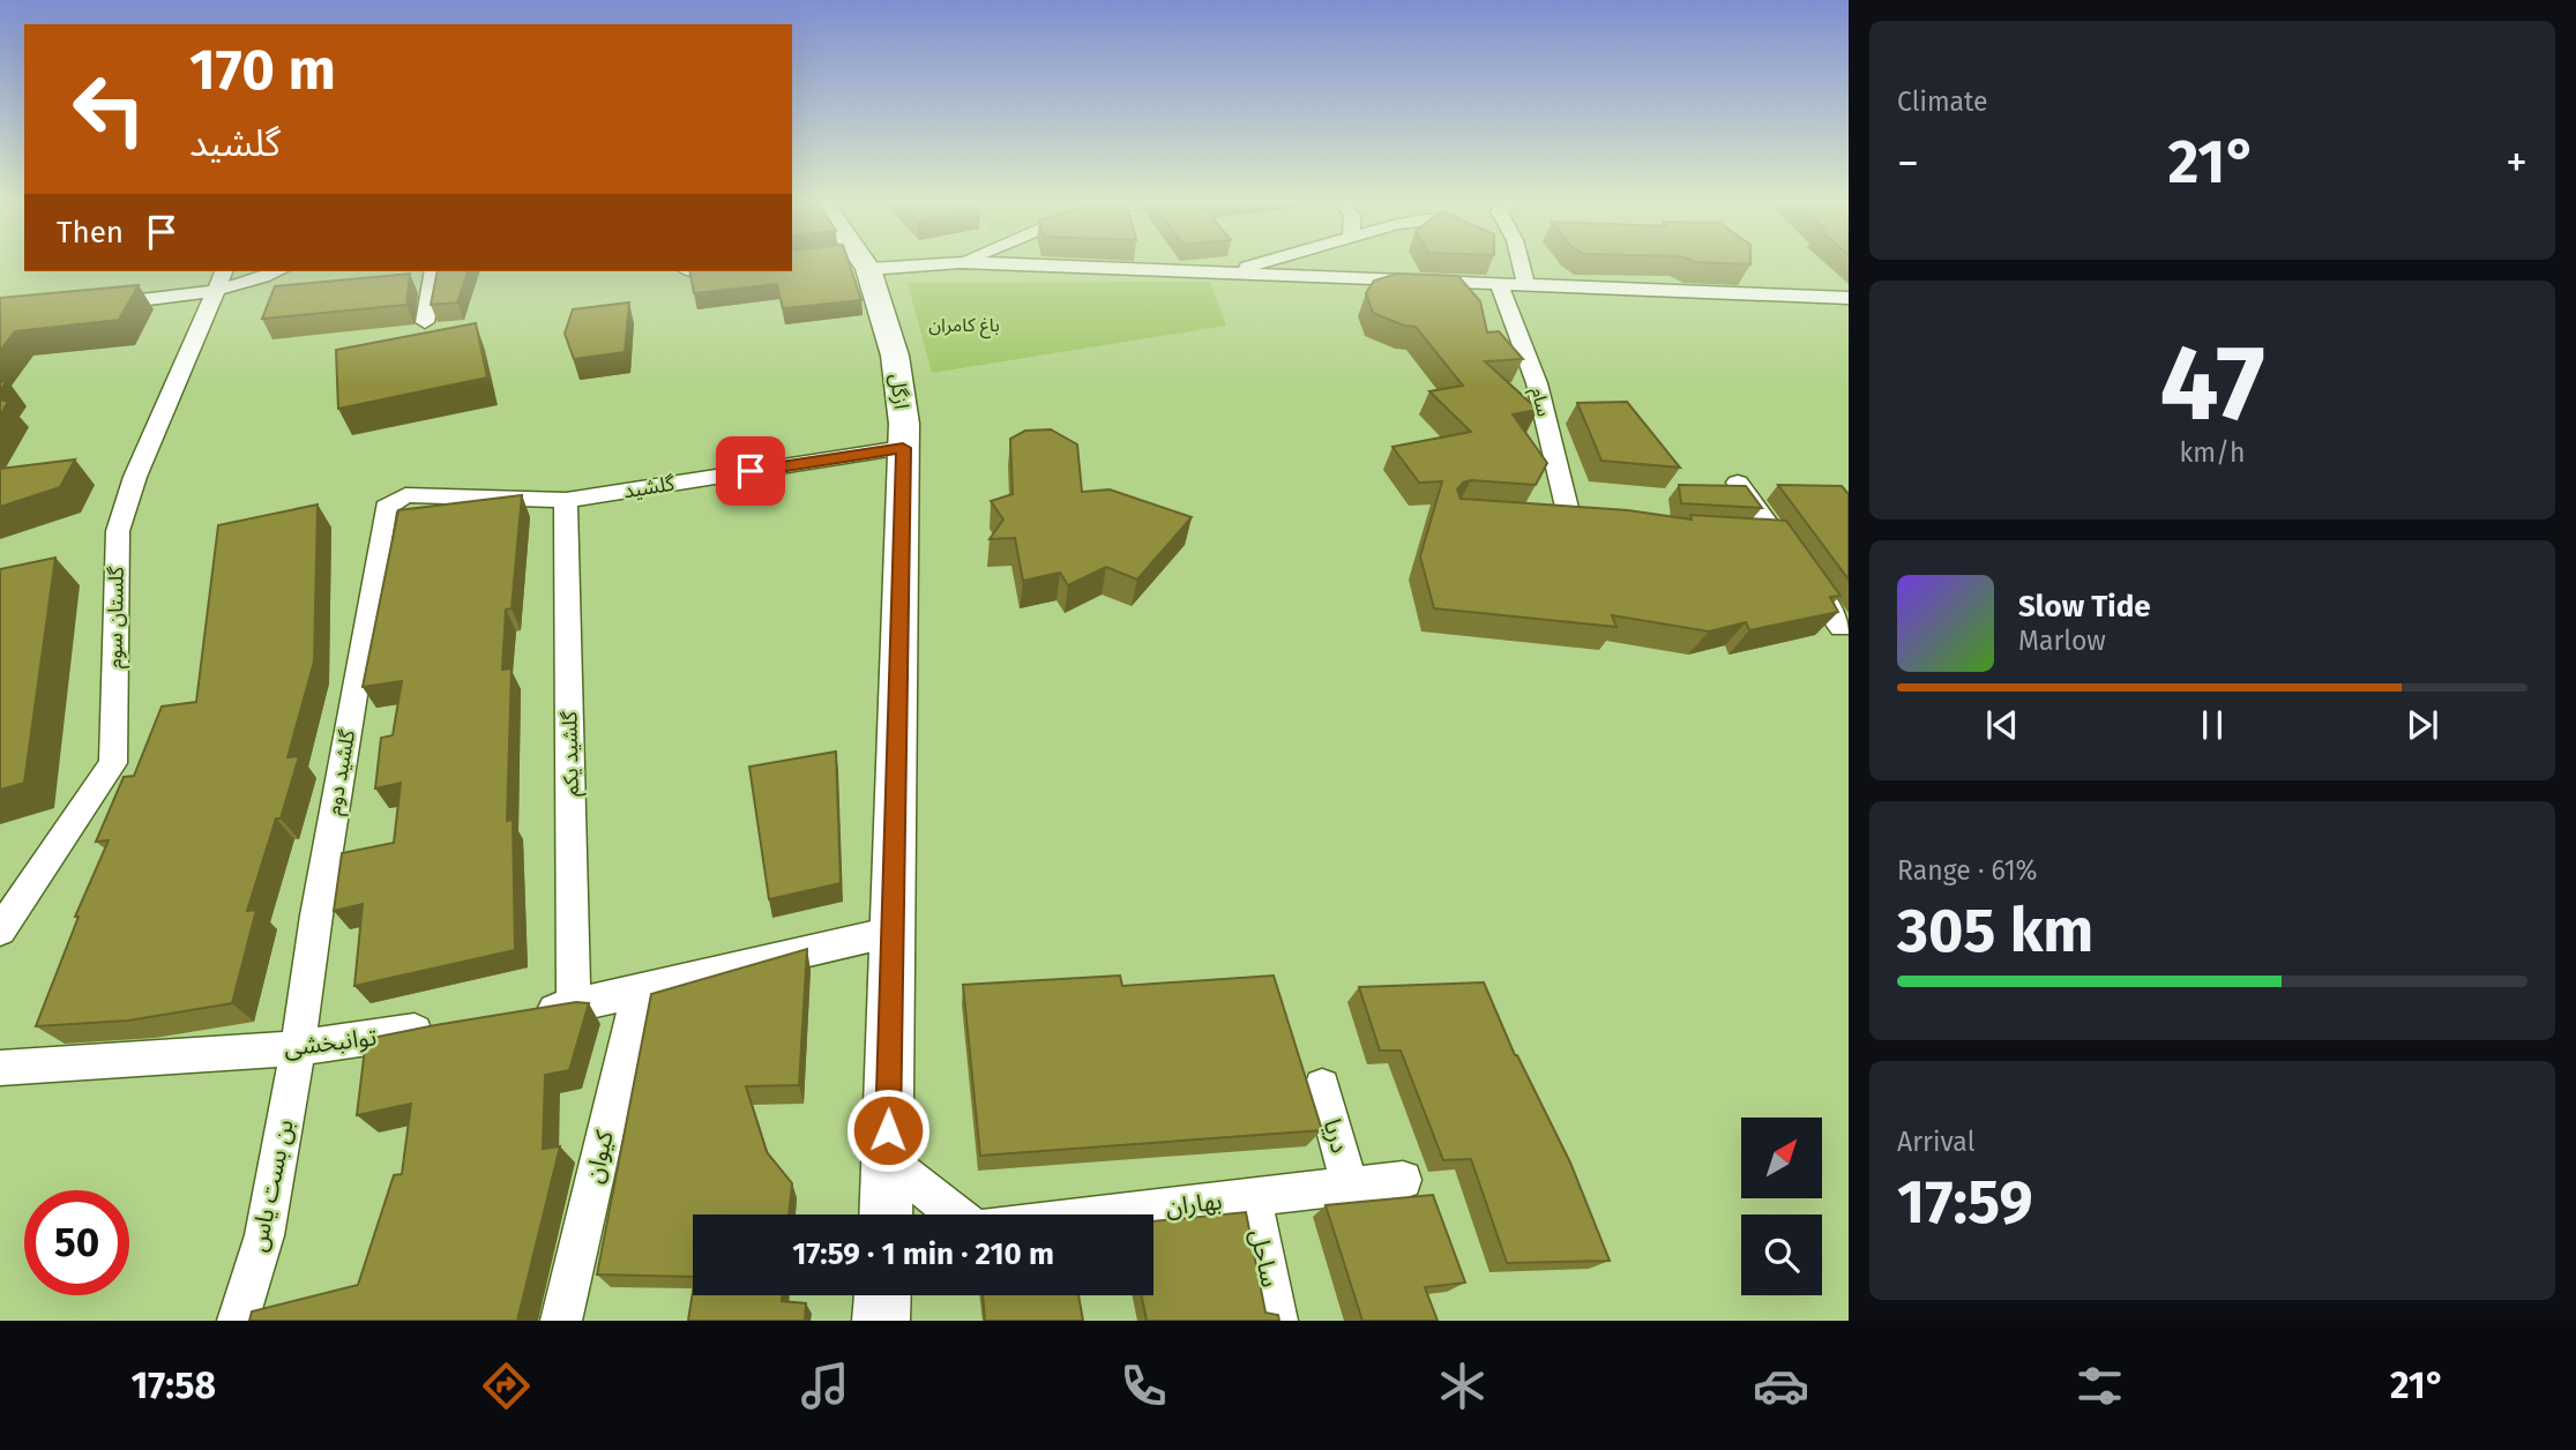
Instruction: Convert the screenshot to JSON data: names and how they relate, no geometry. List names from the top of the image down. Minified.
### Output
{"streets":{"main road":["ازگل"],"street":["سام","گلشید","گلستان سوم","گلشيد يكم","گلشيد دوم","توانبخشی","دریا","کیوان","بن بست یاس","بهاران","ساحل"]},"crossings":[["ازگل","گلشید"],["گلشید","گلشيد يكم"],["گلشید","گلشيد دوم"],["گلشيد دوم","توانبخشی"],["گلشيد دوم","بن بست یاس"],["توانبخشی","بن بست یاس"],["دریا","بهاران"],["بهاران","ساحل"]],"parks":["باغ کامران"],"north":"top right","page":{"tile":["Climate",["47","km/h"],["Range · 61%","305 km"],["Arrival","17:59"]],"turn":["170 m","گلشید"],"heat":["−","21°","+"],"then":"Then","song":["Slow Tide","Marlow"],"limit":"50","trip":"17:59 · 1 min · 210 m","tabs":["17:58","21°"]}}
